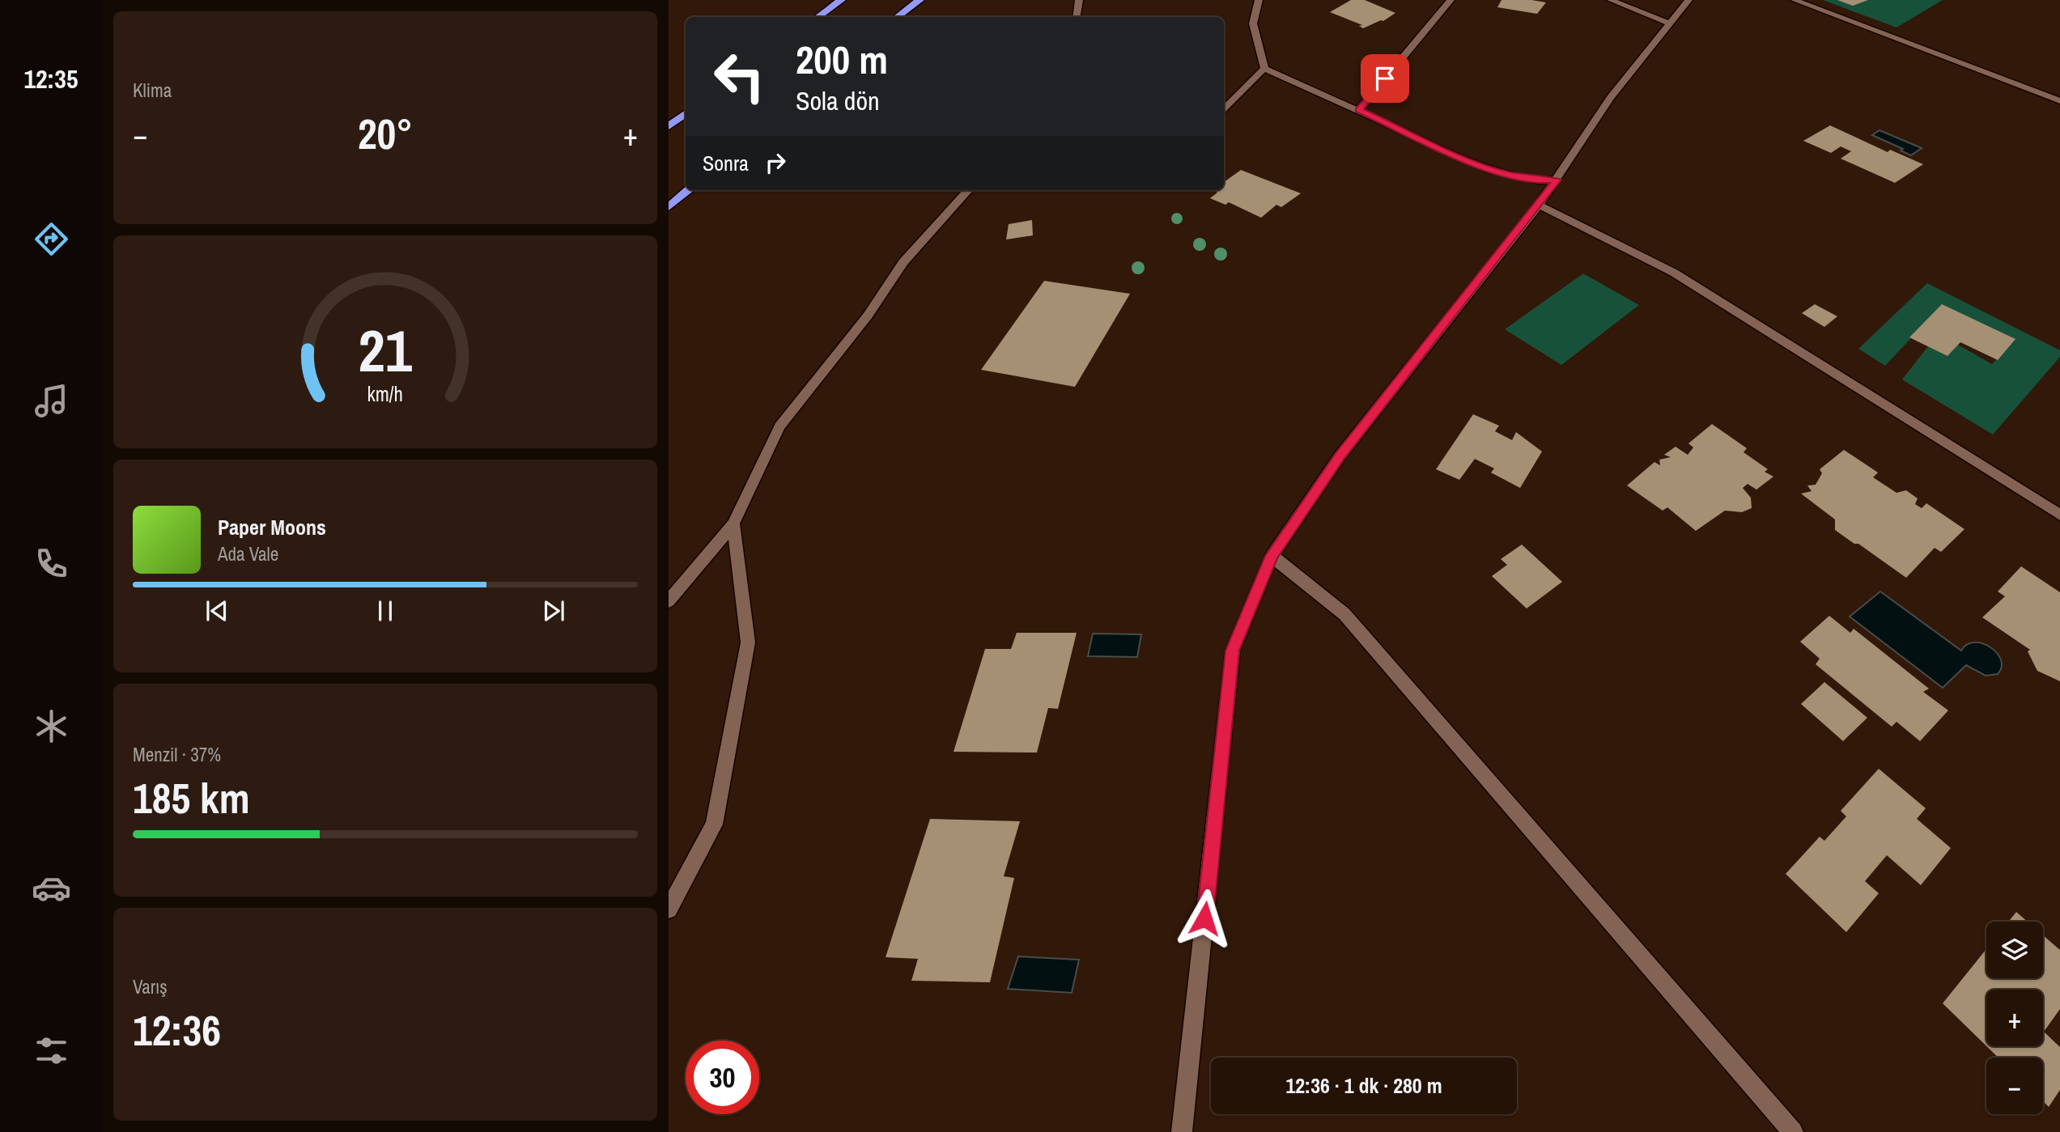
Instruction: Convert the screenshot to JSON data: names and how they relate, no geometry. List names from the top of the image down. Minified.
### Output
{"page":{"tabs":"12:35","tile":["Klima",["Menzil · 37%","185 km"],["Varış","12:36"]],"turn":["200 m","Sola dön"],"heat":["−","20°","+"],"then":"Sonra","song":["Paper Moons","Ada Vale"],"map_buttons":["+","−"],"limit":"30","trip":"12:36 · 1 dk · 280 m","gauge":["21","km/h"]}}
